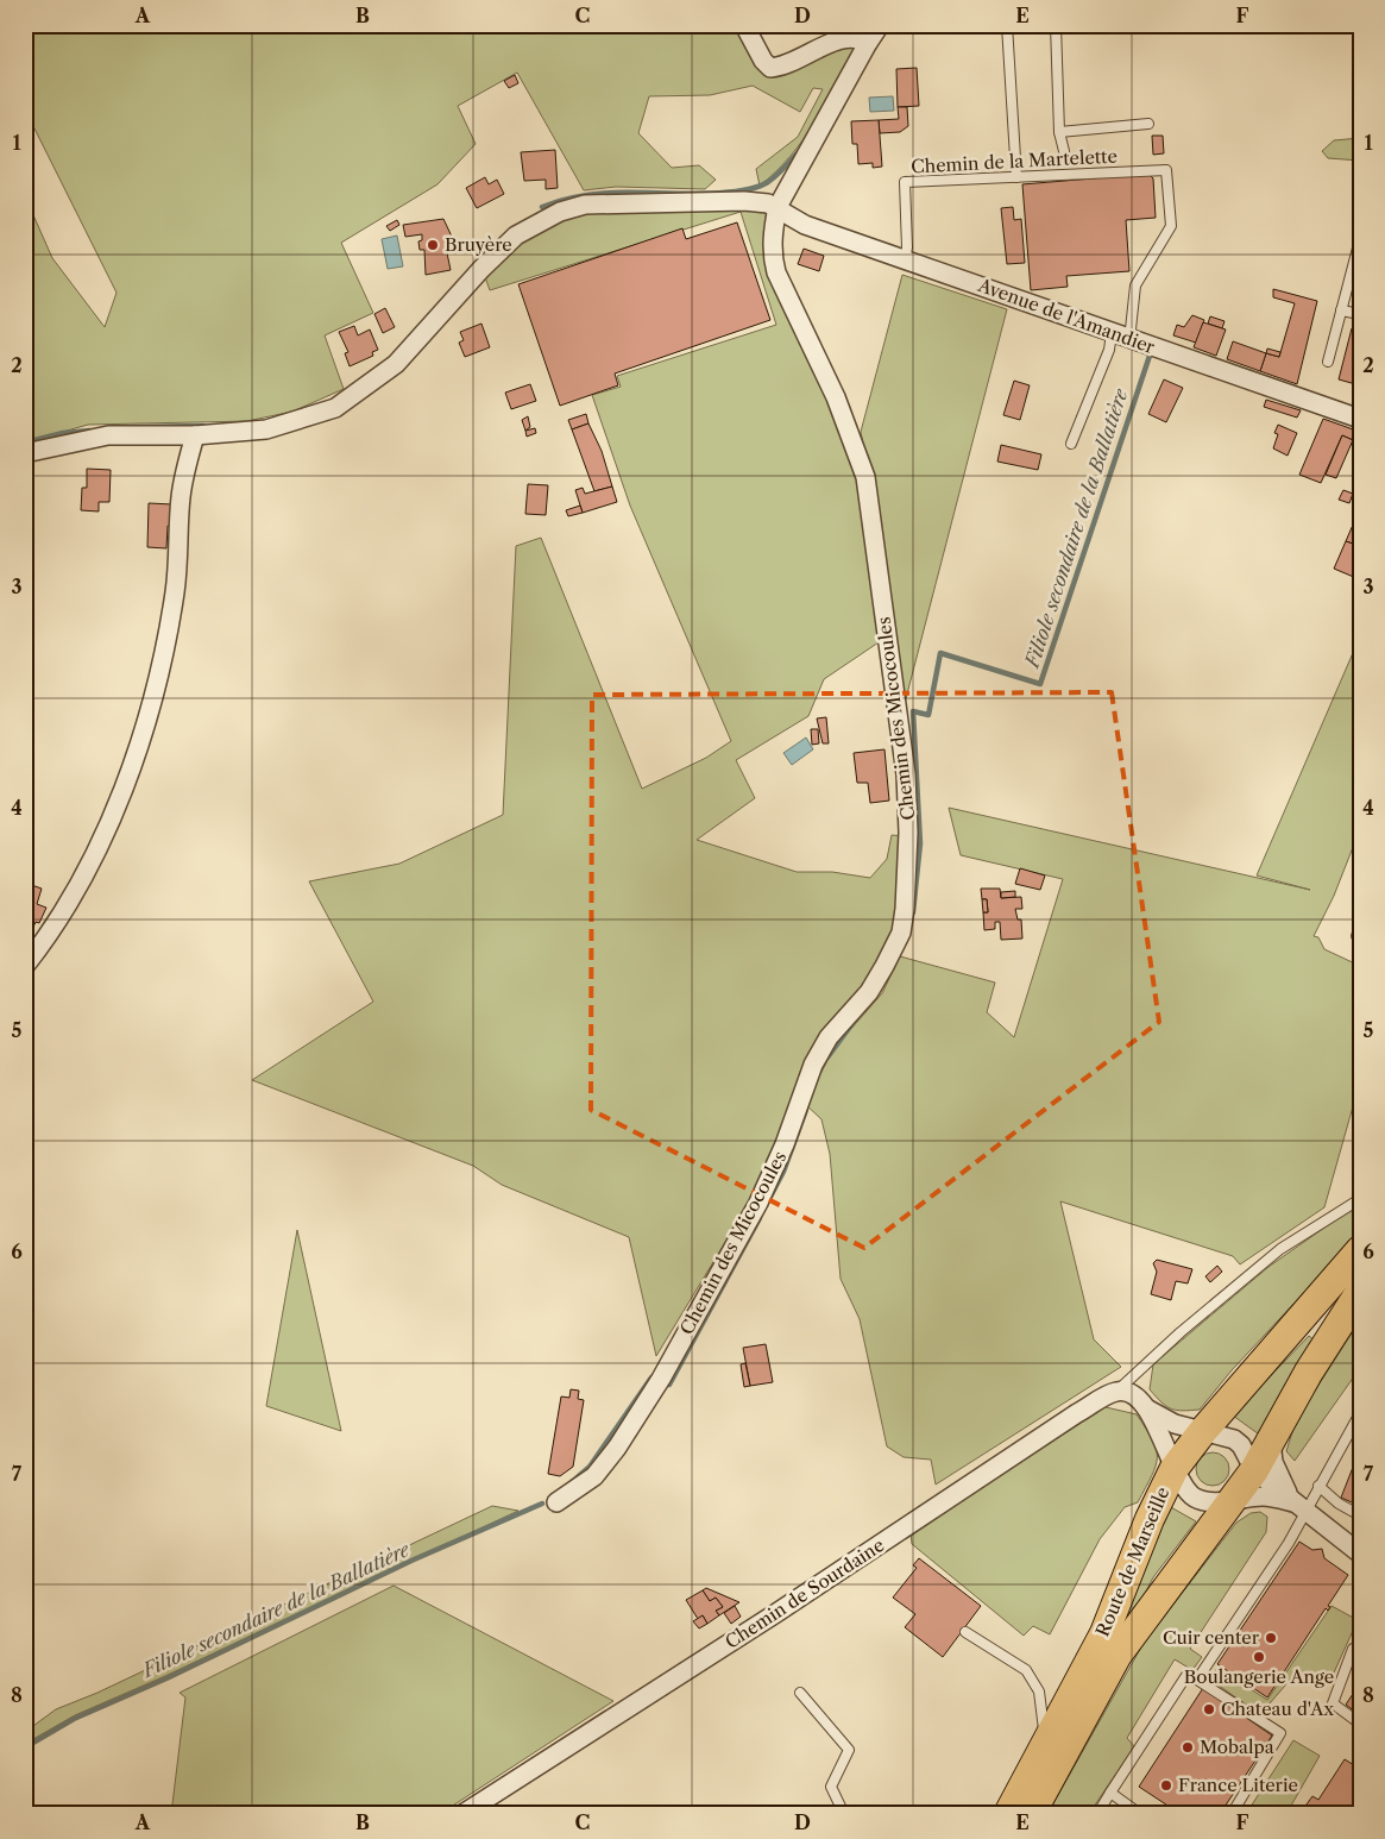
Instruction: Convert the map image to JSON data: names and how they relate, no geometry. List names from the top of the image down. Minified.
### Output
{"streets":{"main road":["Route de Marseille"],"street":["Avenue de l'Amandier","Chemin des Micocoules","Chemin de Sourdaine"],"lane":["Chemin de la Martelette"]},"crossings":[["Chemin de la Martelette","Avenue de l'Amandier"],["Avenue de l'Amandier","Chemin des Micocoules"]],"water":["Filiole secondaire de la Ballatière"],"places":["Bruyère","Cuir center","Boulangerie Ange","Chateau d'Ax","Mobalpa","France Literie"],"grid":{"columns":["A","B","C","D","E","F"],"rows":["1","2","3","4","5","6","7","8"]}}
